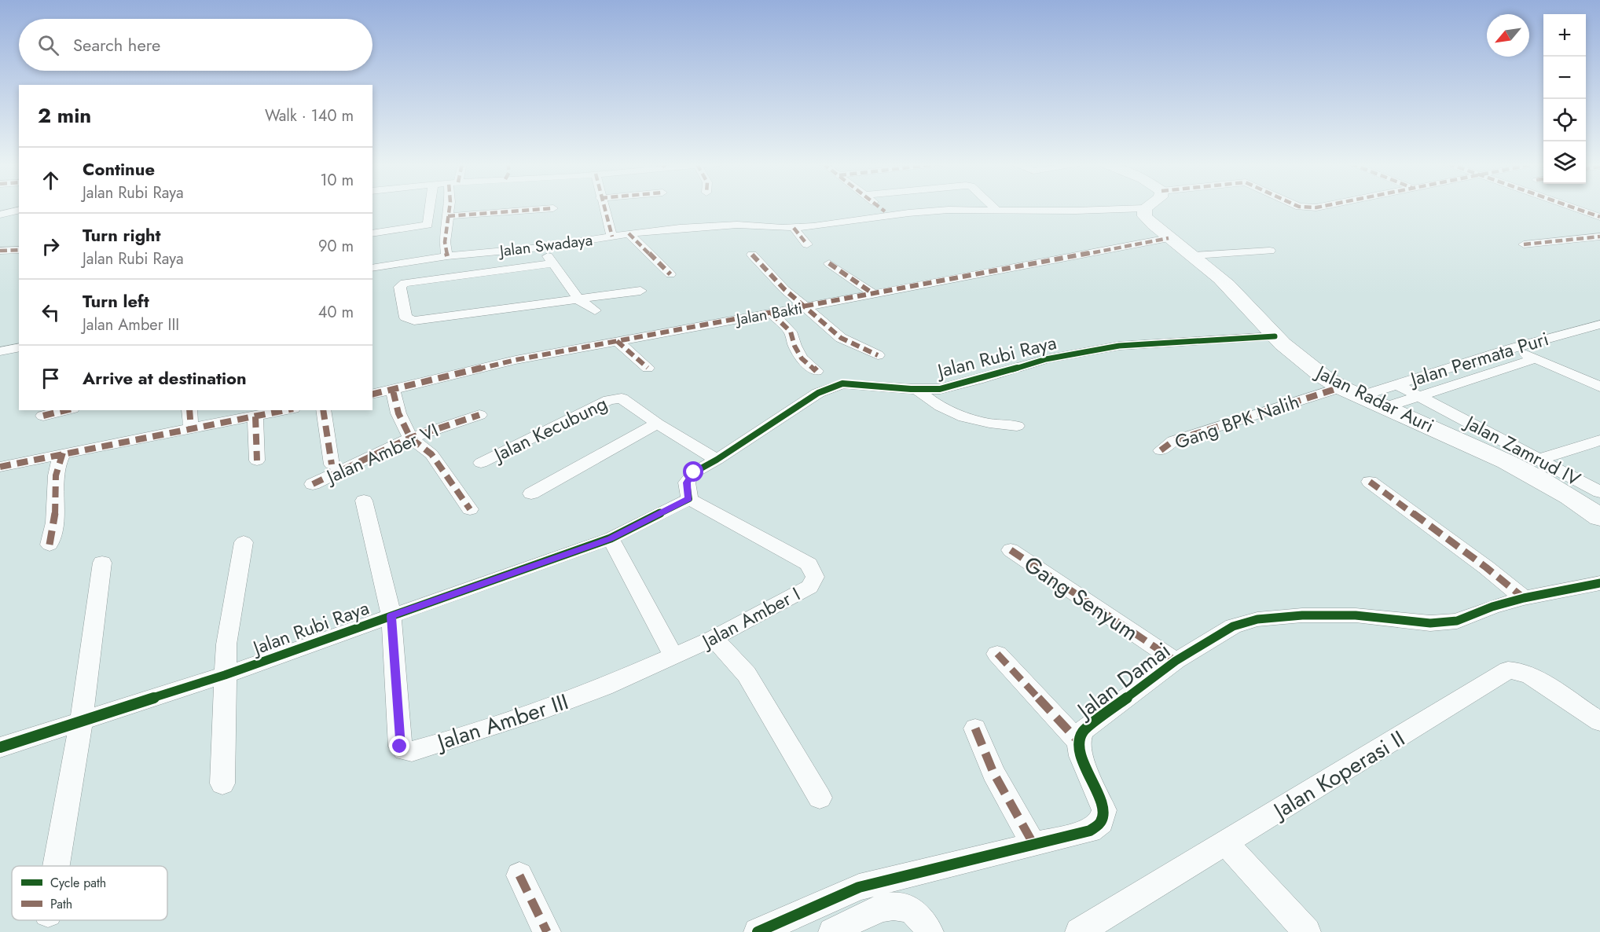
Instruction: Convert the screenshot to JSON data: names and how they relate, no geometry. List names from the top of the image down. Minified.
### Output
{"streets":{"main road":["Jalan Radar Auri"],"street":["Jalan Swadaya","Jalan Bakti","Jalan Rubi Raya","Jalan Permata Puri","Gang BPK Nalih","Jalan Kecubung","Jalan Zamrud IV","Jalan Amber VI","Gang Senyum","Jalan Amber I","Jalan Damai","Jalan Amber III","Jalan Koperasi II"]},"crossings":[["Jalan Swadaya","Jalan Radar Auri"],["Jalan Bakti","Jalan Radar Auri"],["Jalan Rubi Raya","Jalan Radar Auri"],["Jalan Rubi Raya","Jalan Kecubung"],["Jalan Rubi Raya","Jalan Amber I"],["Jalan Rubi Raya","Jalan Amber III"],["Jalan Permata Puri","Jalan Radar Auri"],["Jalan Permata Puri","Jalan Zamrud IV"],["Jalan Radar Auri","Gang BPK Nalih"],["Gang Senyum","Jalan Damai"],["Jalan Amber I","Jalan Amber III"]],"legend":["Cycle path","Path"],"north":"bottom left","page":{"map_buttons":["+","−"],"search":"Search here","heading":["2 min","Walk · 140 m"],"list":[["Continue","Jalan Rubi Raya","10 m"],["Turn right","Jalan Rubi Raya","90 m"],["Turn left","Jalan Amber III","40 m"],"Arrive at destination"]}}
